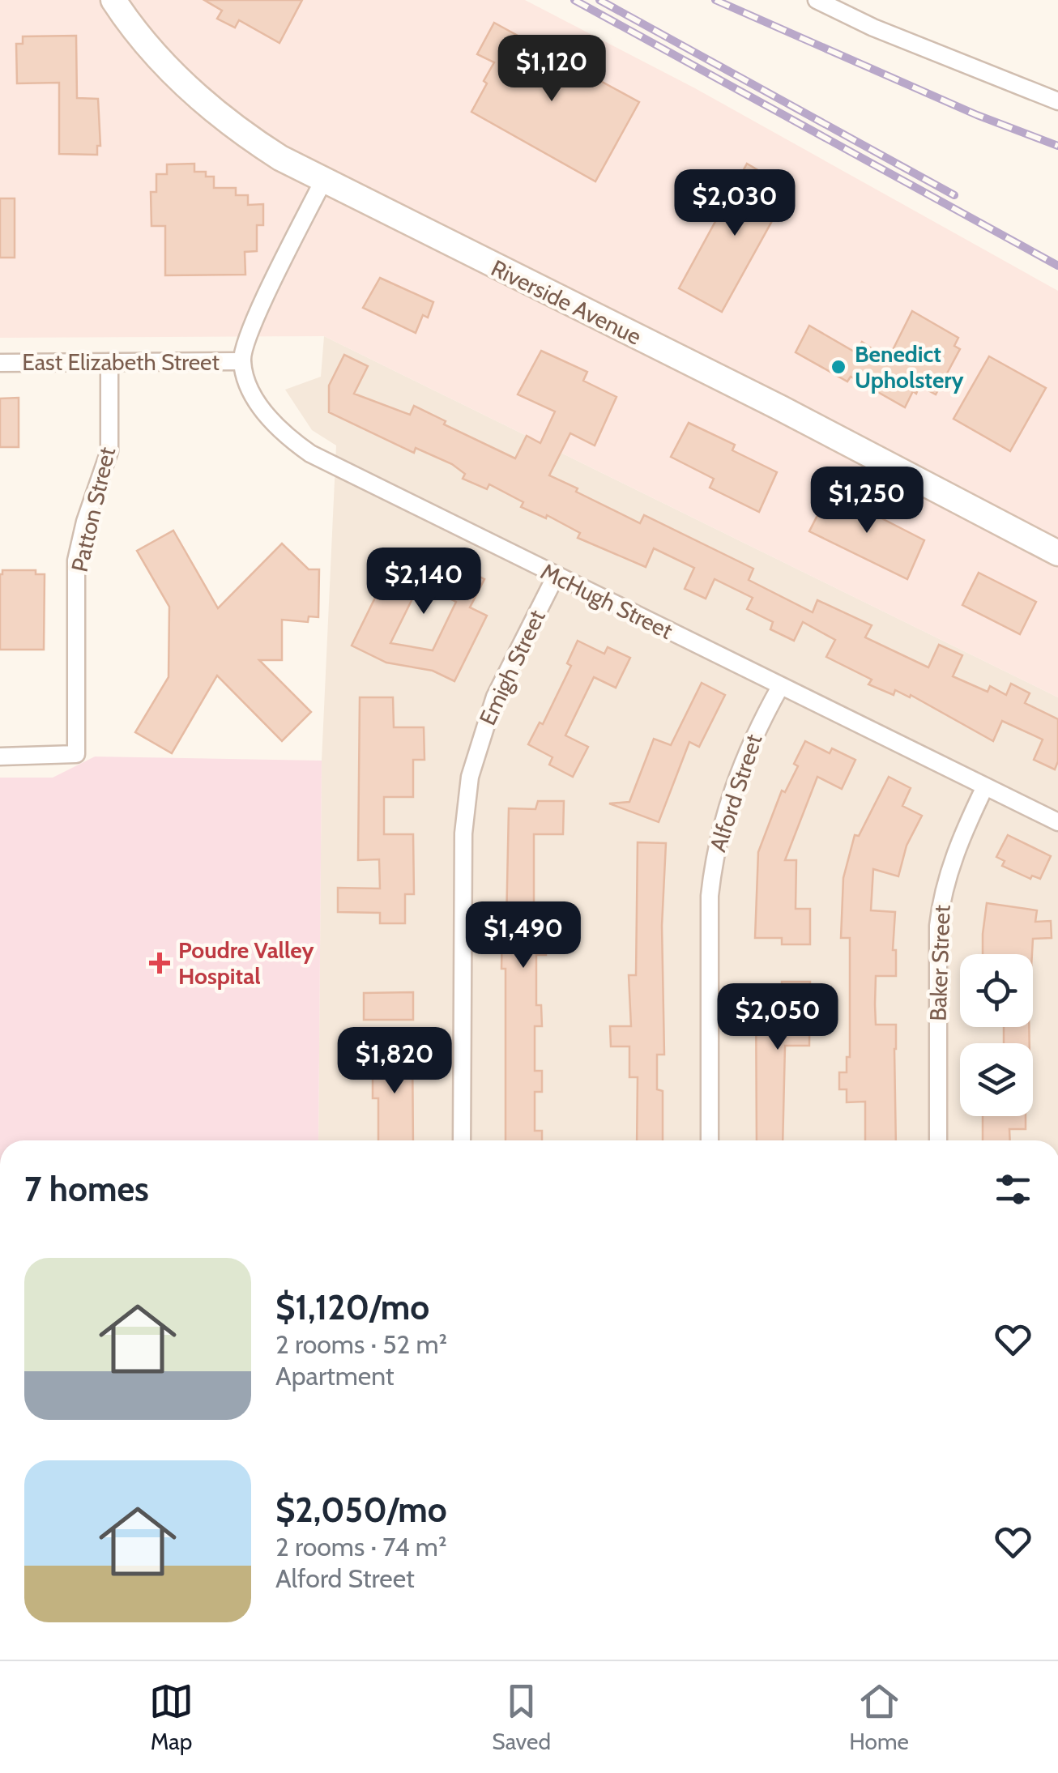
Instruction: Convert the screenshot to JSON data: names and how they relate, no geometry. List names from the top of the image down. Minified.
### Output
{"streets":{"main road":["Riverside Avenue"],"street":["East Elizabeth Street","Patton Street","McHugh Street","Emigh Street","Alford Street","Baker Street"]},"crossings":[["East Elizabeth Street","Patton Street"],["East Elizabeth Street","McHugh Street"],["McHugh Street","Emigh Street"],["McHugh Street","Alford Street"],["McHugh Street","Baker Street"]],"places":{"other":["Benedict Upholstery"],"health":["Poudre Valley Hospital"]},"page":{"price":["$1,120","$2,030","$1,250","$2,140","$1,490","$2,050","$1,820"],"heading":"7 homes","list":[{"name":"$1,120/mo","note":"2 rooms · 52 m² · Apartment"},{"name":"$2,050/mo","note":"2 rooms · 74 m² · Alford Street"}],"tabs":["Map","Saved","Home"]}}
